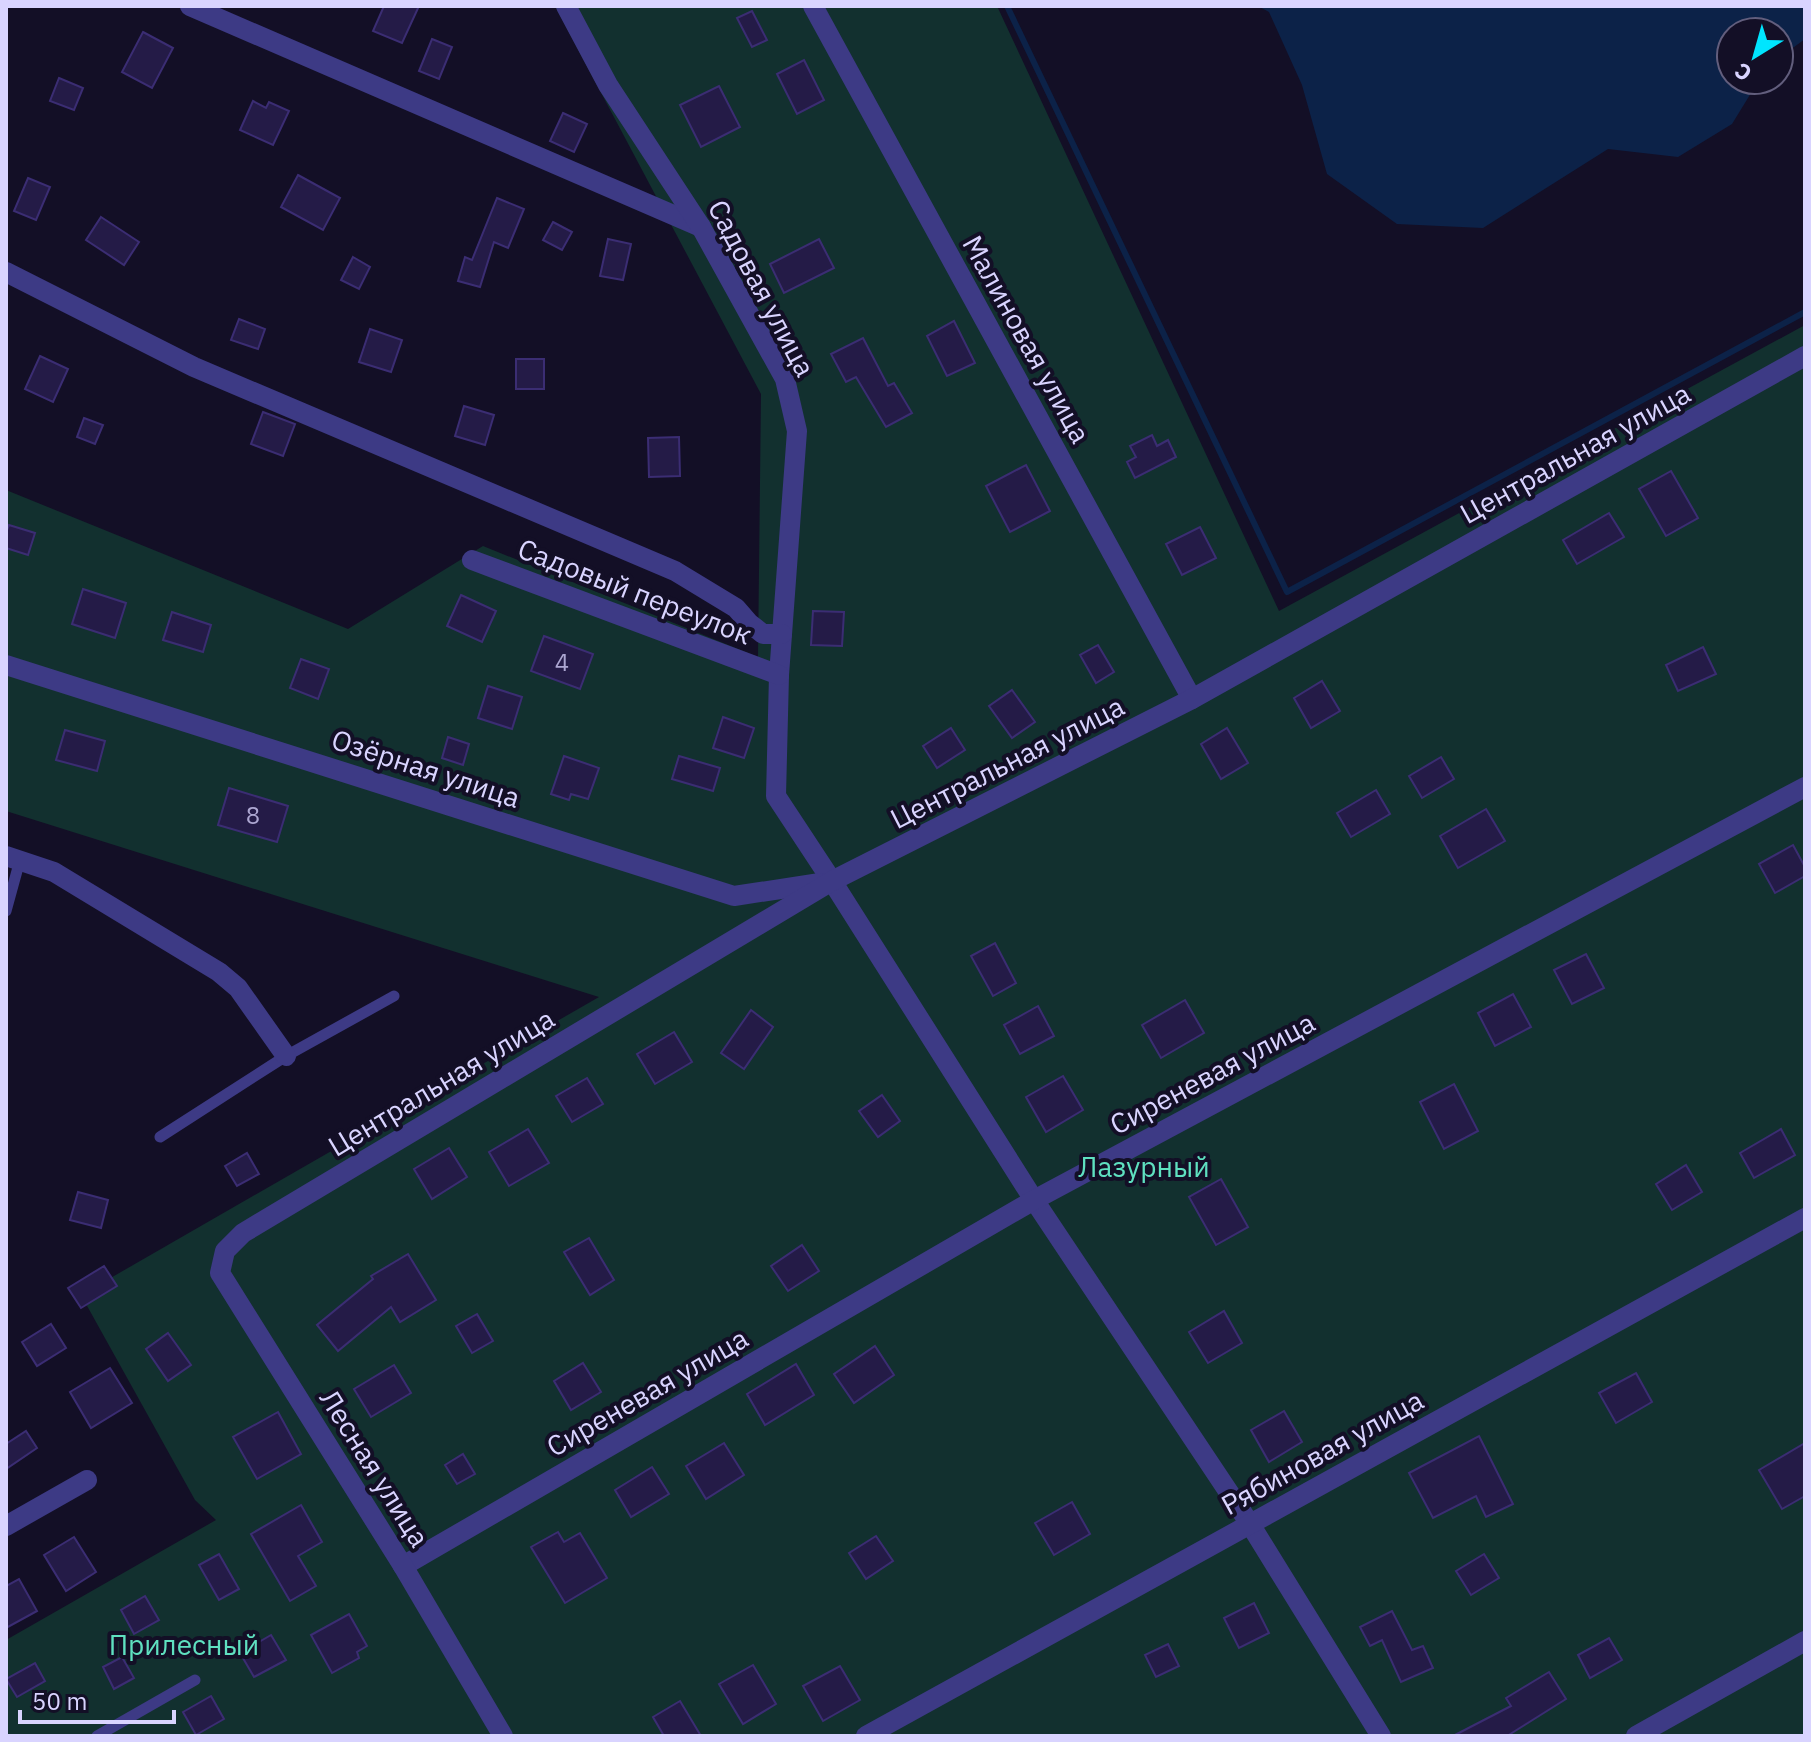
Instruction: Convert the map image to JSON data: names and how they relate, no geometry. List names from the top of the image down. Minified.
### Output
{"streets":{"street":["Садовая улица","Малиновая улица","Центральная улица","Садовый переулок","Озёрная улица","Сиреневая улица","Рябиновая улица","Лесная улица"]},"crossings":[["Садовая улица","Центральная улица"],["Садовая улица","Садовый переулок"],["Садовая улица","Озёрная улица"],["Садовая улица","Сиреневая улица"],["Садовая улица","Рябиновая улица"],["Малиновая улица","Центральная улица"],["Центральная улица","Озёрная улица"],["Центральная улица","Лесная улица"],["Сиреневая улица","Лесная улица"]],"parks":["Лазурный","Прилесный"],"house_numbers":["4","8"],"scale_bar":"50 m","north":"bottom left"}
